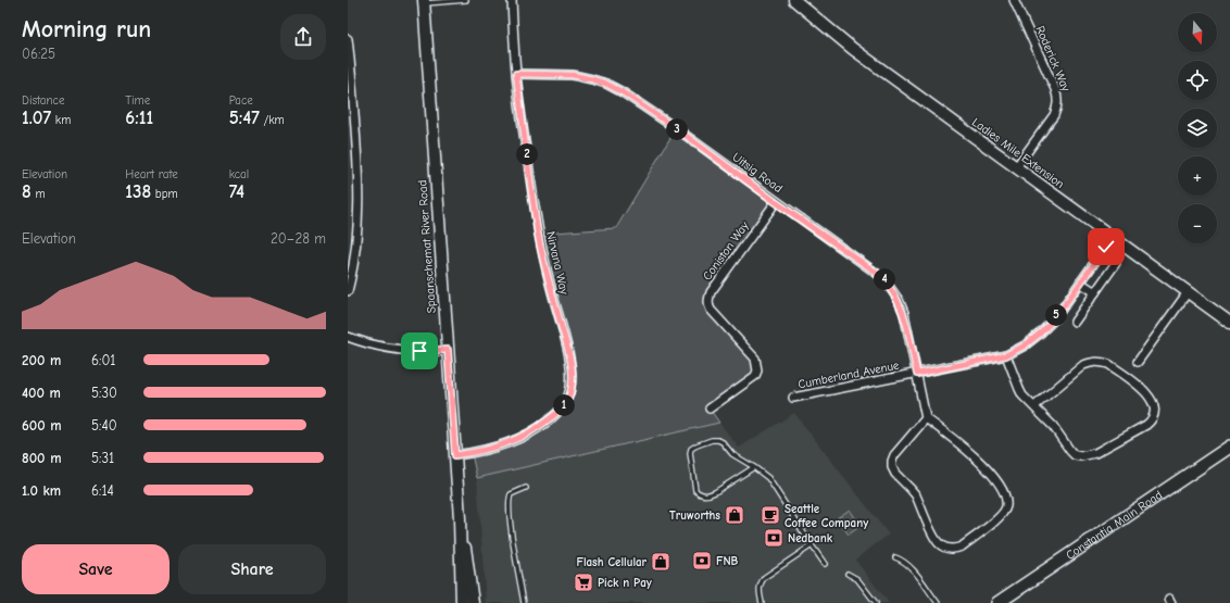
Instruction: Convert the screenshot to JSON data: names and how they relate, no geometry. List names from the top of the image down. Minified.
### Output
{"streets":{"main road":["Ladies Mile Extension","Spaanschemat River Road","Constantia Main Road"],"street":["Roderick Way","Uitsig Road","Coniston Way","Nirvana Way","Cumberland Avenue"]},"crossings":[["Roderick Way","Ladies Mile Extension"],["Ladies Mile Extension","Cumberland Avenue"],["Uitsig Road","Coniston Way"],["Uitsig Road","Nirvana Way"],["Uitsig Road","Cumberland Avenue"],["Spaanschemat River Road","Nirvana Way"]],"places":{"shop":["Truworths","Flash Cellular"],"cafe":["Seattle Coffee Company"],"bank":["Nedbank","FNB"],"supermarket":["Pick n Pay"]},"north":"bottom","page":{"heading":["Morning run","06:25"],"map_buttons":["+","−"],"stats":[["Distance","1.07 km"],["Time","6:11"],["Pace","5:47 /km"],["Elevation","8 m"],["Heart rate","138 bpm"],["kcal","74"]],"pins":["3","2","4","5","1"],"chart":["Elevation","20–28 m"],"list":[{"name":"200 m","note":"6:01"},{"name":"400 m","note":"5:30"},{"name":"600 m","note":"5:40"},{"name":"800 m","note":"5:31"},{"name":"1.0 km","note":"6:14"}],"buttons":["Save","Share"]}}
